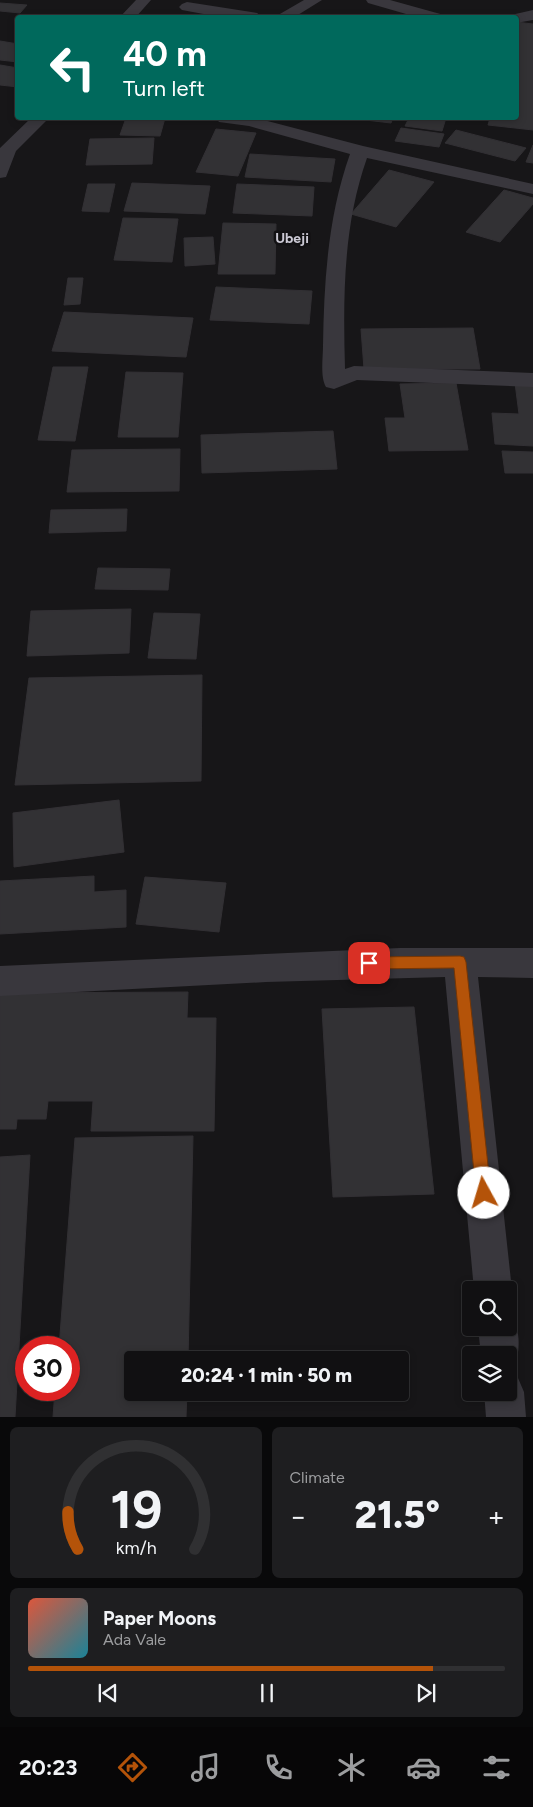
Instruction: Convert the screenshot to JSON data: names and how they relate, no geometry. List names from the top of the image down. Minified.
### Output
{"districts":["Ubeji"],"page":{"turn":["40 m","Turn left"],"limit":"30","trip":"20:24 · 1 min · 50 m","tile":"Climate","heat":["−","21.5°","+"],"song":["Paper Moons","Ada Vale"],"tabs":"20:23","gauge":["19","km/h"]}}
